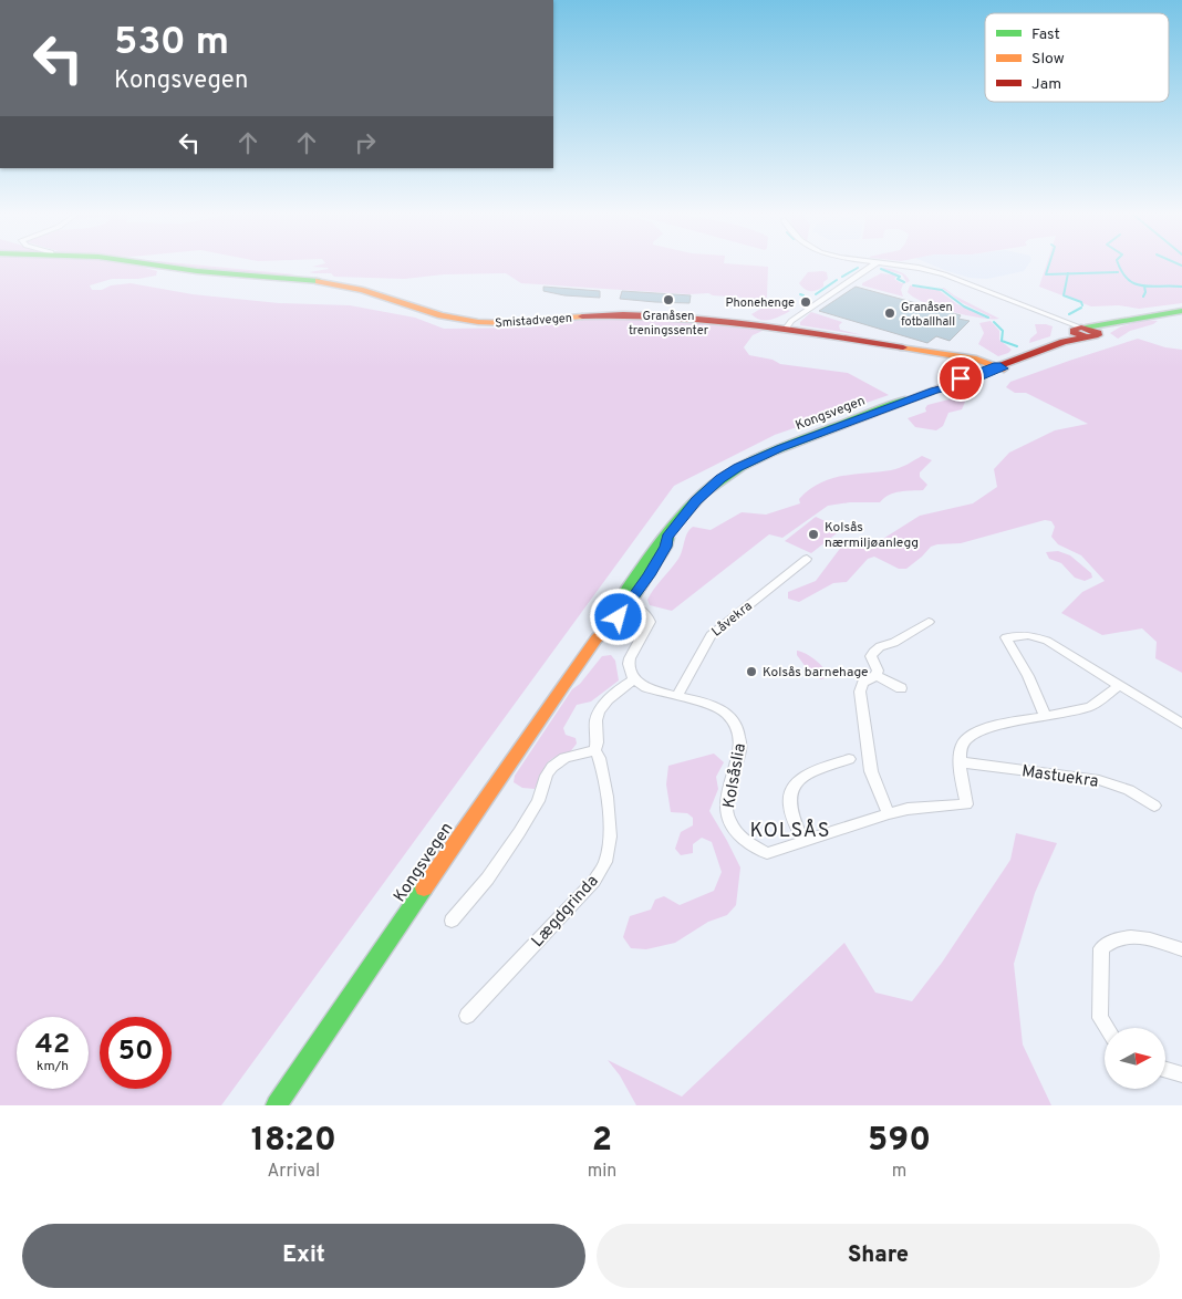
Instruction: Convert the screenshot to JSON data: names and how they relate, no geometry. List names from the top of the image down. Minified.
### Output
{"streets":{"main road":["Smistadvegen","Kongsvegen"],"street":["Låvekra","Kolsåslia","Mastuekra","Lægdgrinda"]},"crossings":[["Smistadvegen","Kongsvegen"],["Låvekra","Kolsåslia"],["Kolsåslia","Mastuekra"],["Kolsåslia","Lægdgrinda"]],"districts":["KOLSÅS"],"places":["Granåsen treningssenter","Phonehenge","Granåsen fotballhall","Kolsås nærmiljøanlegg","Kolsås barnehage"],"legend":["Fast","Slow","Jam"],"north":"right","page":{"turn":["530 m","Kongsvegen"],"speed":"42 km/h","limit":"50","eta":["18:20","Arrival","2","min","590","m"],"buttons":["Exit","Share"]}}
